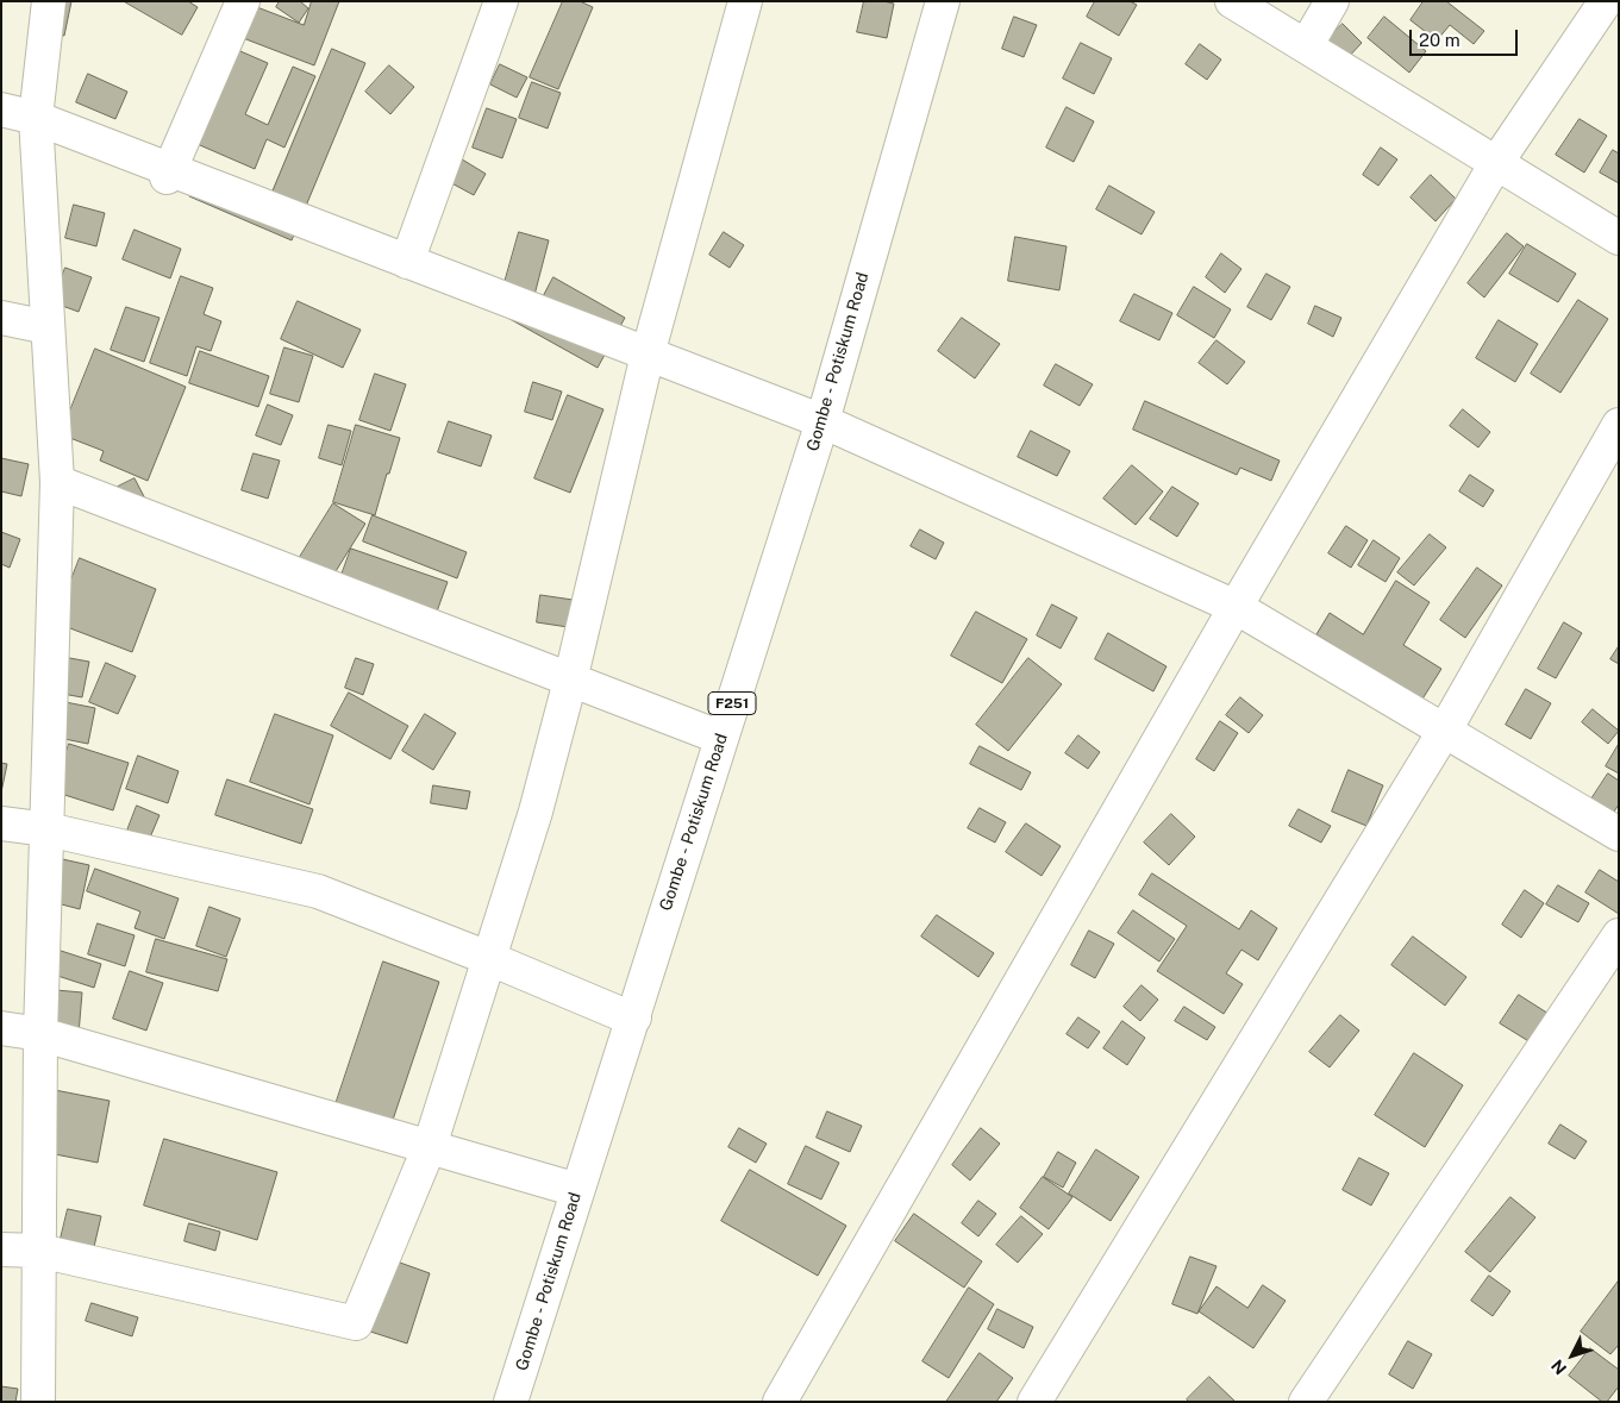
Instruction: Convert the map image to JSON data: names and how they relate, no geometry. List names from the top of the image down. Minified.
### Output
{"streets":{"street":["Gombe - Potiskum Road","F251"]},"scale_bar":"20 m","north":"bottom left"}
